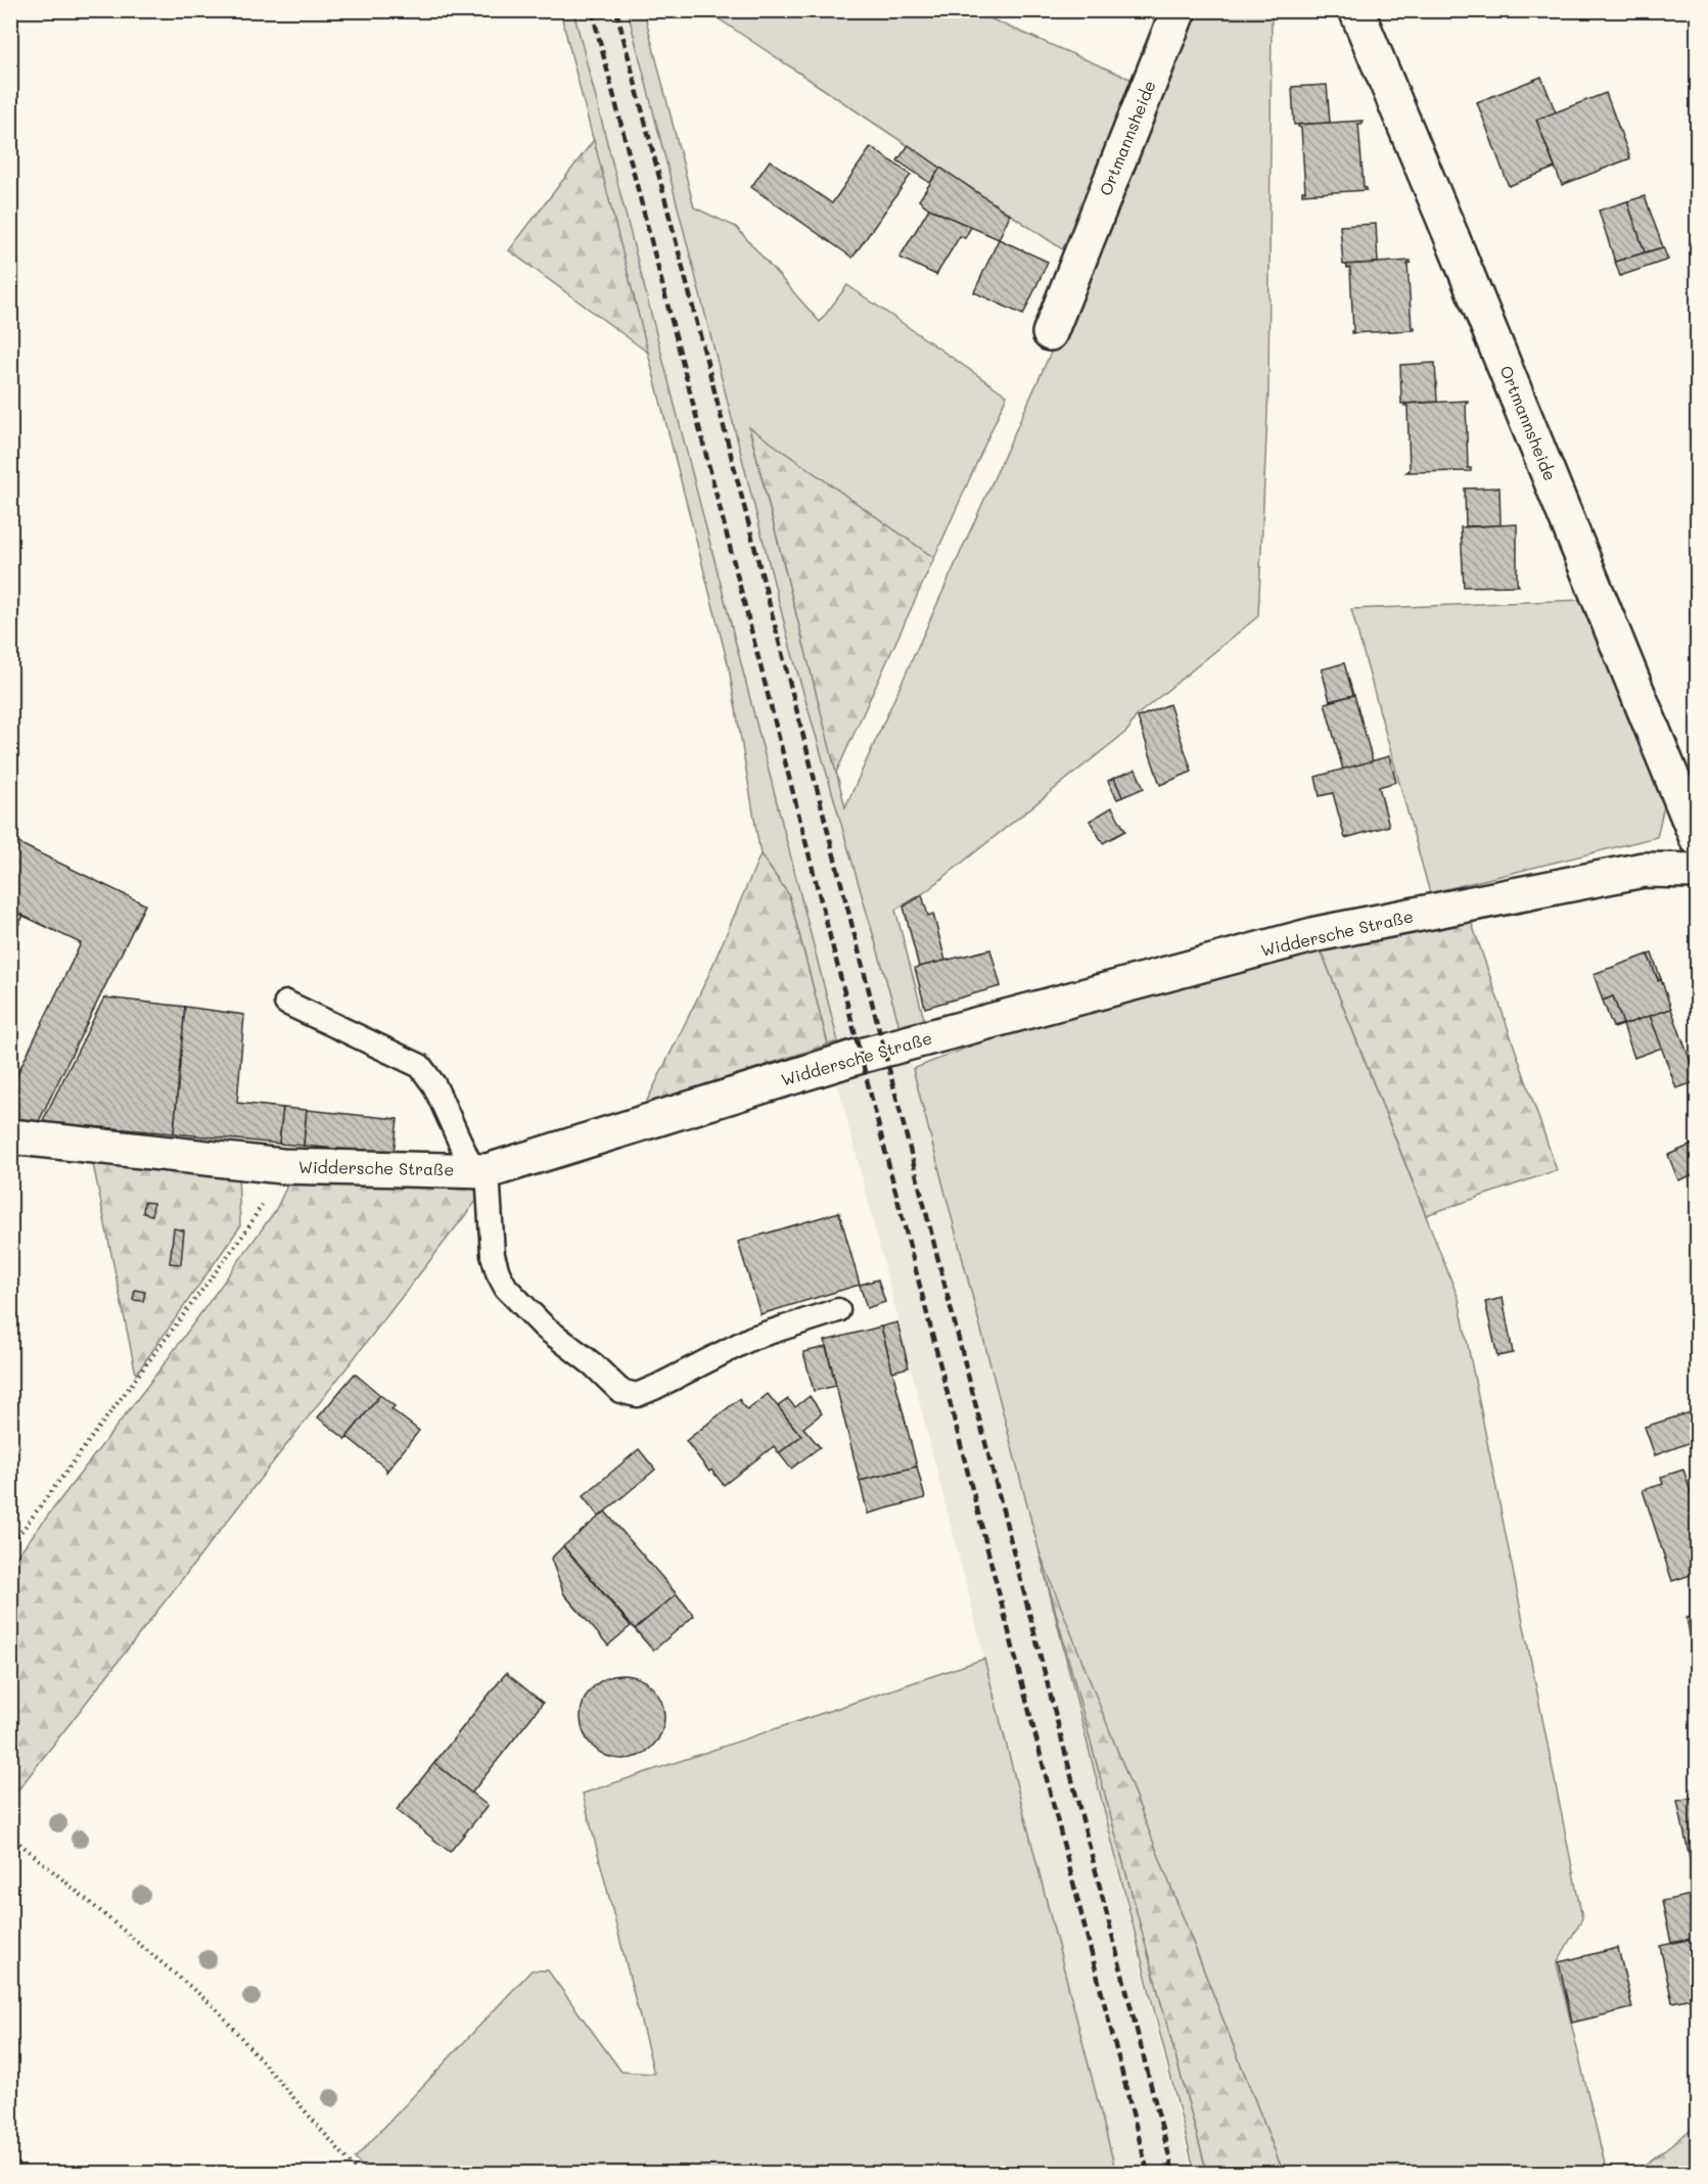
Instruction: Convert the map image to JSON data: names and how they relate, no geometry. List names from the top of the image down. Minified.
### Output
{"streets":{"street":["Ortmannsheide","Widdersche Straße"]}}
